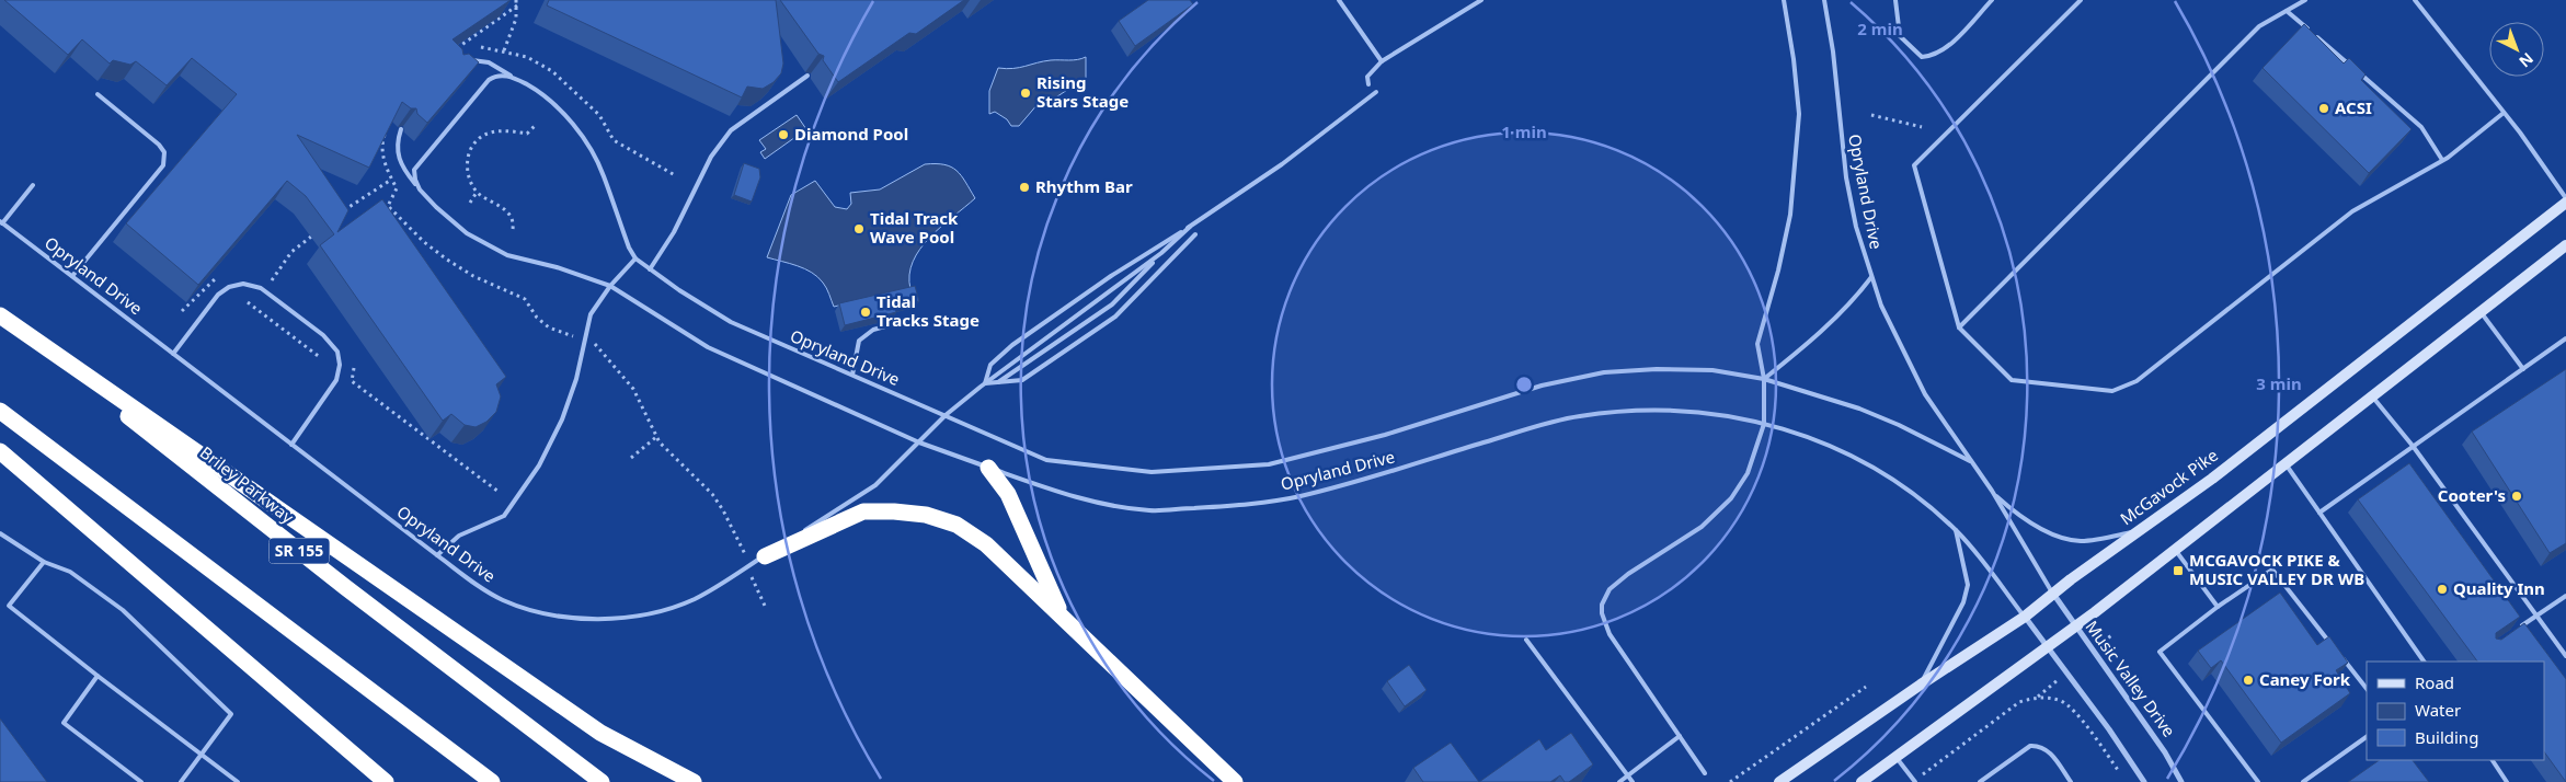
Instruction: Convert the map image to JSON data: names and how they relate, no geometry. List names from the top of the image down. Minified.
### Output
{"streets":{"highway":["Briley Parkway","SR 155"],"street":["McGavock Pike","Music Valley Drive"],"lane":["Opryland Drive"]},"crossings":[["Opryland Drive","McGavock Pike"],["Opryland Drive","Music Valley Drive"],["McGavock Pike","Music Valley Drive"]],"places":{"other":["Rising Stars Stage","ACSI","Diamond Pool","Rhythm Bar","Tidal Track Wave Pool","Tidal Tracks Stage","Cooter's","Quality Inn","Caney Fork"],"transit":["MCGAVOCK PIKE & MUSIC VALLEY DR WB"]},"legend":["Road","Water","Building"],"north":"bottom right","rings":["2 min","1 min","3 min"]}
